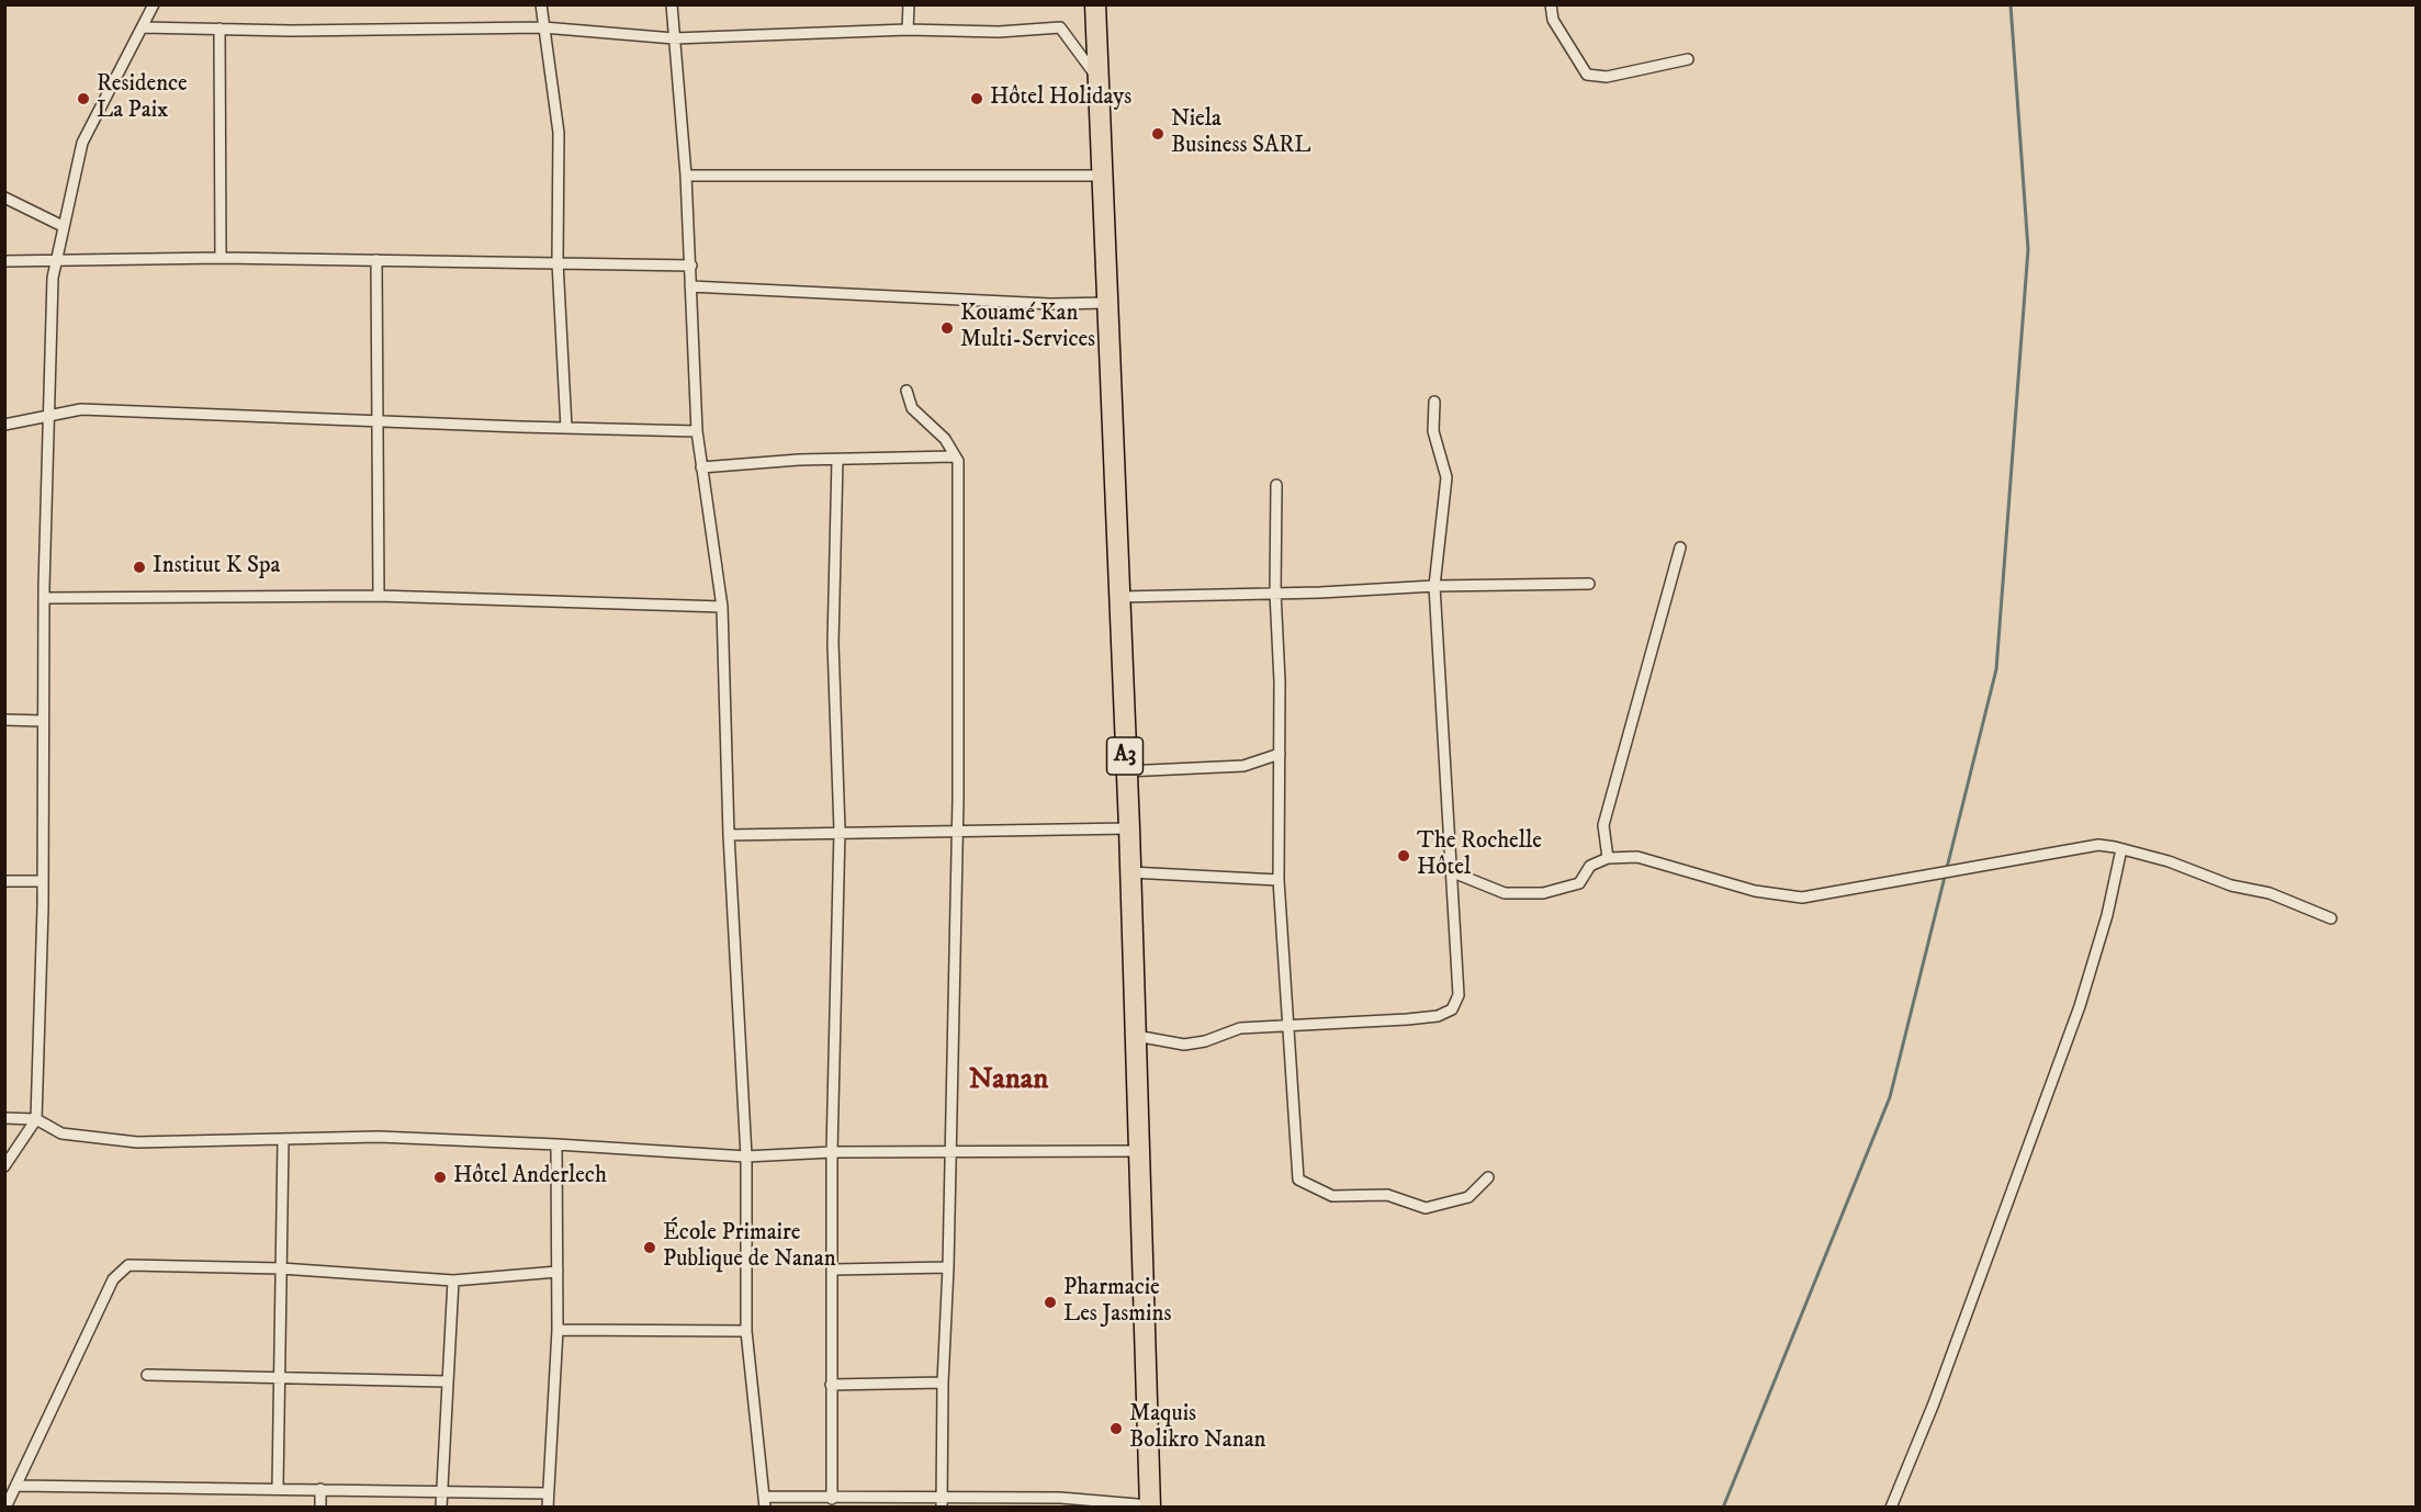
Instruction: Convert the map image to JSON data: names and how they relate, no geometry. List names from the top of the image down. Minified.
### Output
{"streets":{"highway":["A3"]},"districts":["Nanan"],"places":["Residence La Paix","Hôtel Holidays","Niela Business SARL","Kouamé Kan Multi-Services","Institut K Spa","The Rochelle Hôtel","Hôtel Anderlech","École Primaire Publique de Nanan","Pharmacie Les Jasmins","Maquis Bolikro Nanan"]}
